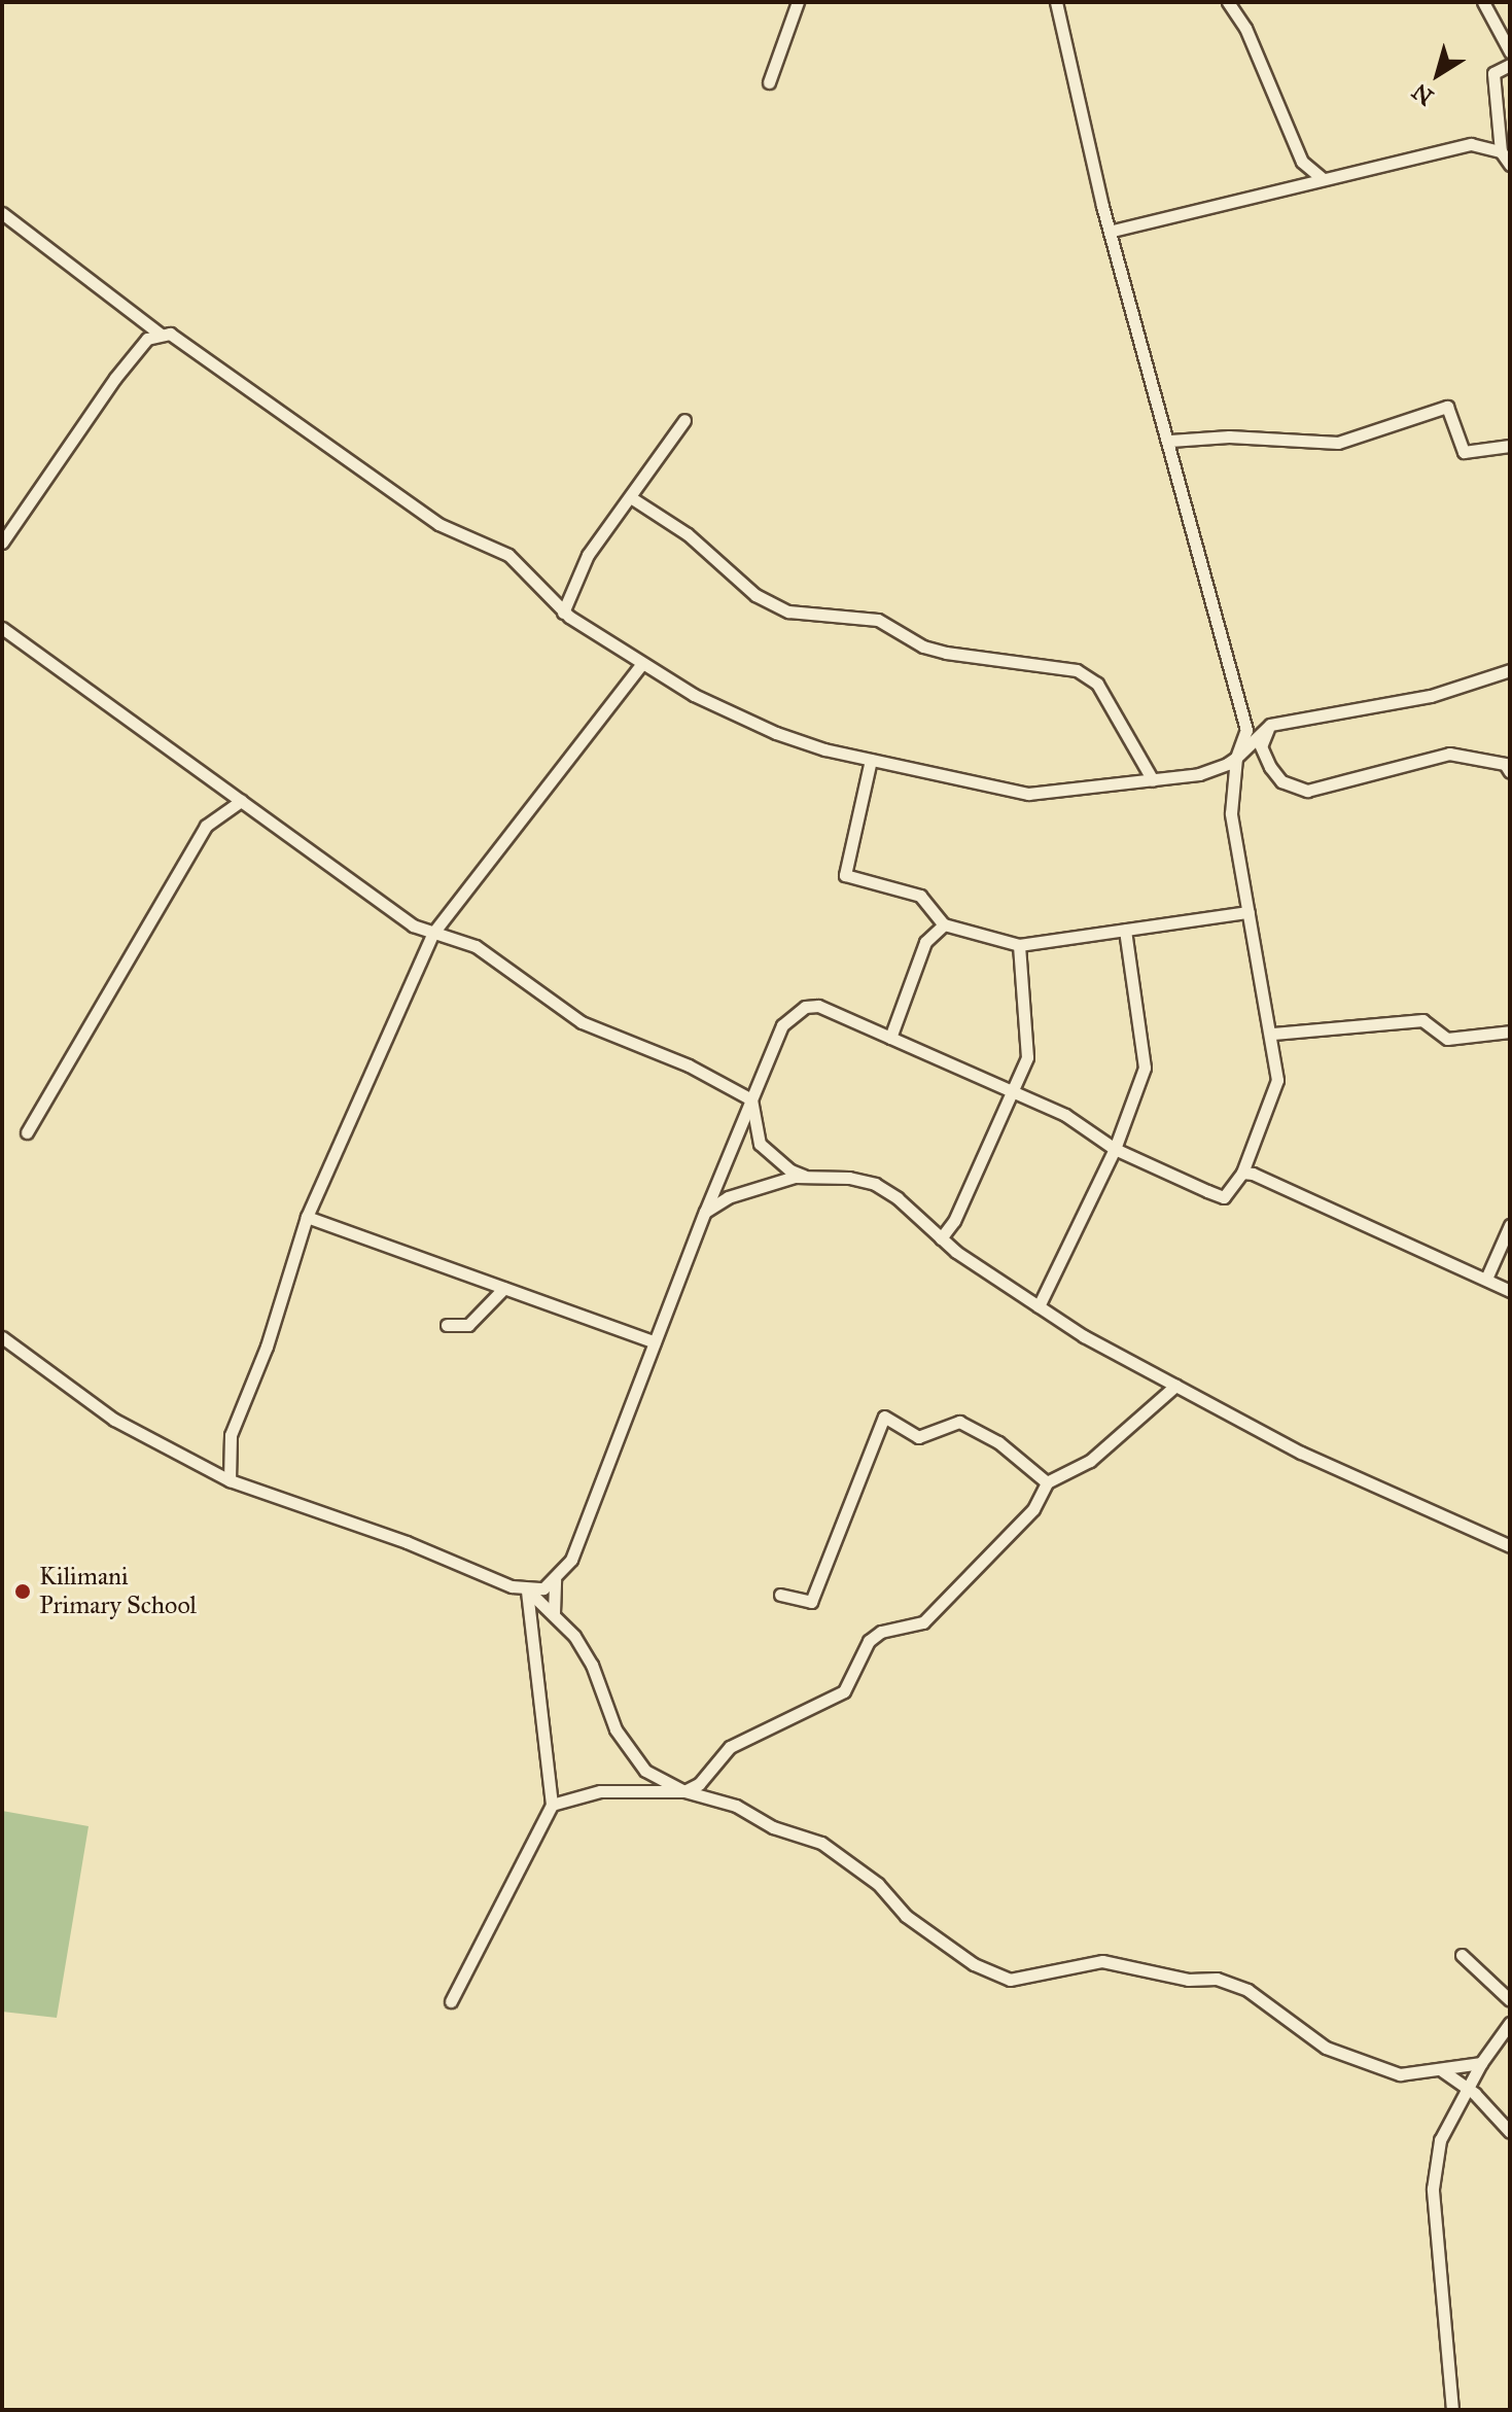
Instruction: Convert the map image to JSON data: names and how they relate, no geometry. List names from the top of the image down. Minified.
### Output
{"places":["Kilimani Primary School"],"north":"bottom left"}
